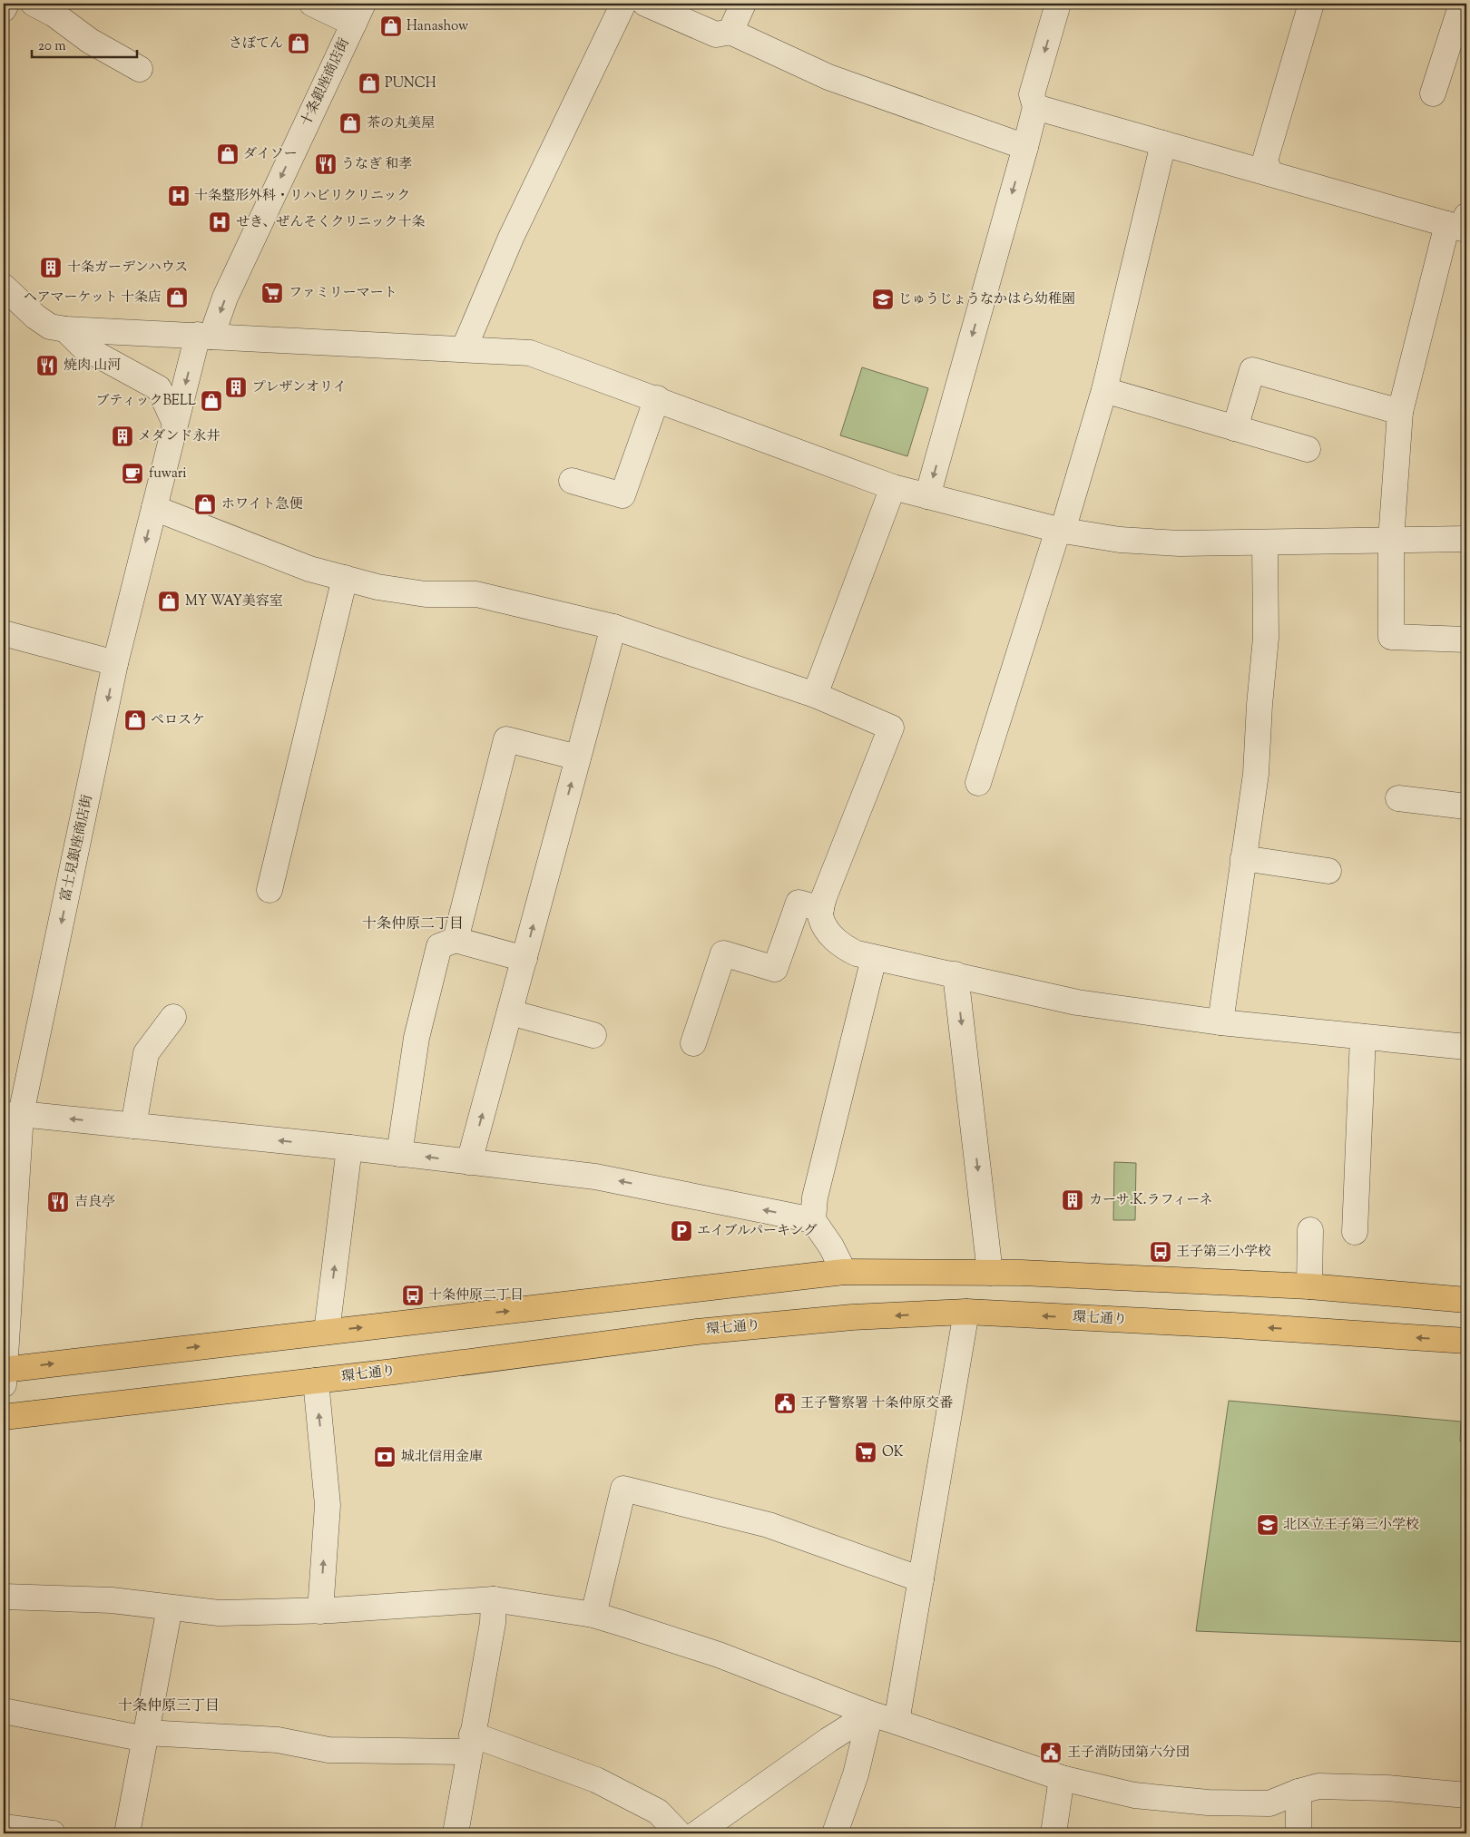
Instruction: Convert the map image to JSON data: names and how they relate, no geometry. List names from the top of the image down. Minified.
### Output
{"streets":{"main road":["環七通り"],"street":["十条銀座商店街","富士見銀座商店街"]},"crossings":[["十条銀座商店街","富士見銀座商店街"]],"one_way":["十条銀座商店街"],"districts":["十条仲原二丁目","十条仲原三丁目"],"places":{"shop":["Hanashow","さぼてん","PUNCH","茶の丸美屋","ダイソー","ヘアマーケット 十条店","ブティックBELL","ホワイト急便","MY WAY美容室","ペロスケ"],"restaurant":["うなぎ 和孝","焼肉 山河","吉良亭"],"hospital":["十条整形外科・リハビリクリニック","せき、ぜんそくクリニック十条"],"building":["十条ガーデンハウス","プレザンオリイ","メダンド永井","カーサ.K.ラフィーネ"],"supermarket":["ファミリーマート","OK"],"school or university":["じゅうじょうなかはら幼稚園","北区立王子第三小学校"],"cafe":["fuwari"],"parking":["エイブルパーキング"],"bus stop":["王子第三小学校","十条仲原二丁目"],"public building":["王子警察署 十条仲原交番","王子消防団第六分団"],"bank":["城北信用金庫"]},"scale_bar":"20 m"}
